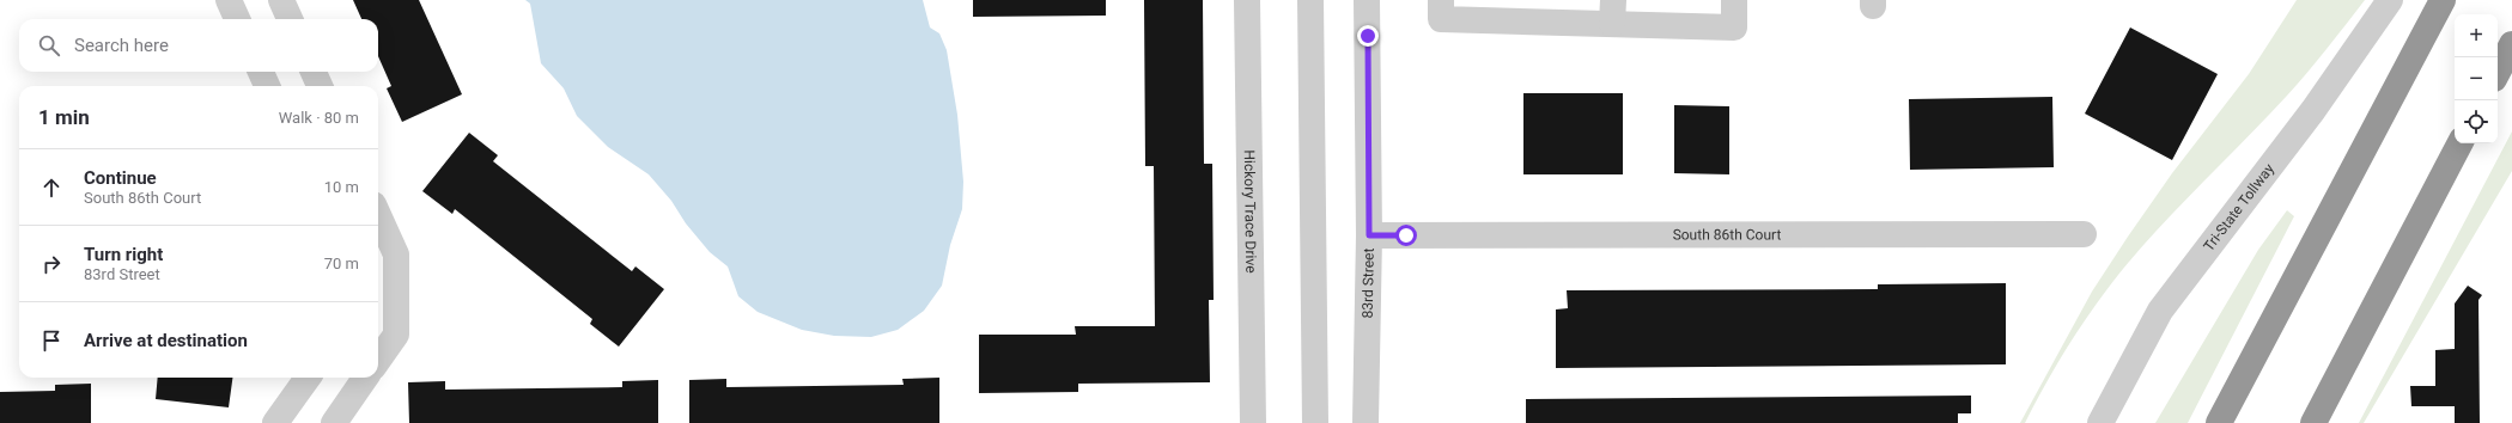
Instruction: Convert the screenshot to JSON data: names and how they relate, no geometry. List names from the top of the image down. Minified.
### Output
{"streets":{"street":["Tri-State Tollway","Hickory Trace Drive","South 86th Court","83rd Street"]},"crossings":[["South 86th Court","83rd Street"]],"page":{"map_buttons":["+","−"],"search":"Search here","heading":["1 min","Walk · 80 m"],"list":[["Continue","South 86th Court","10 m"],["Turn right","83rd Street","70 m"],"Arrive at destination"]}}
